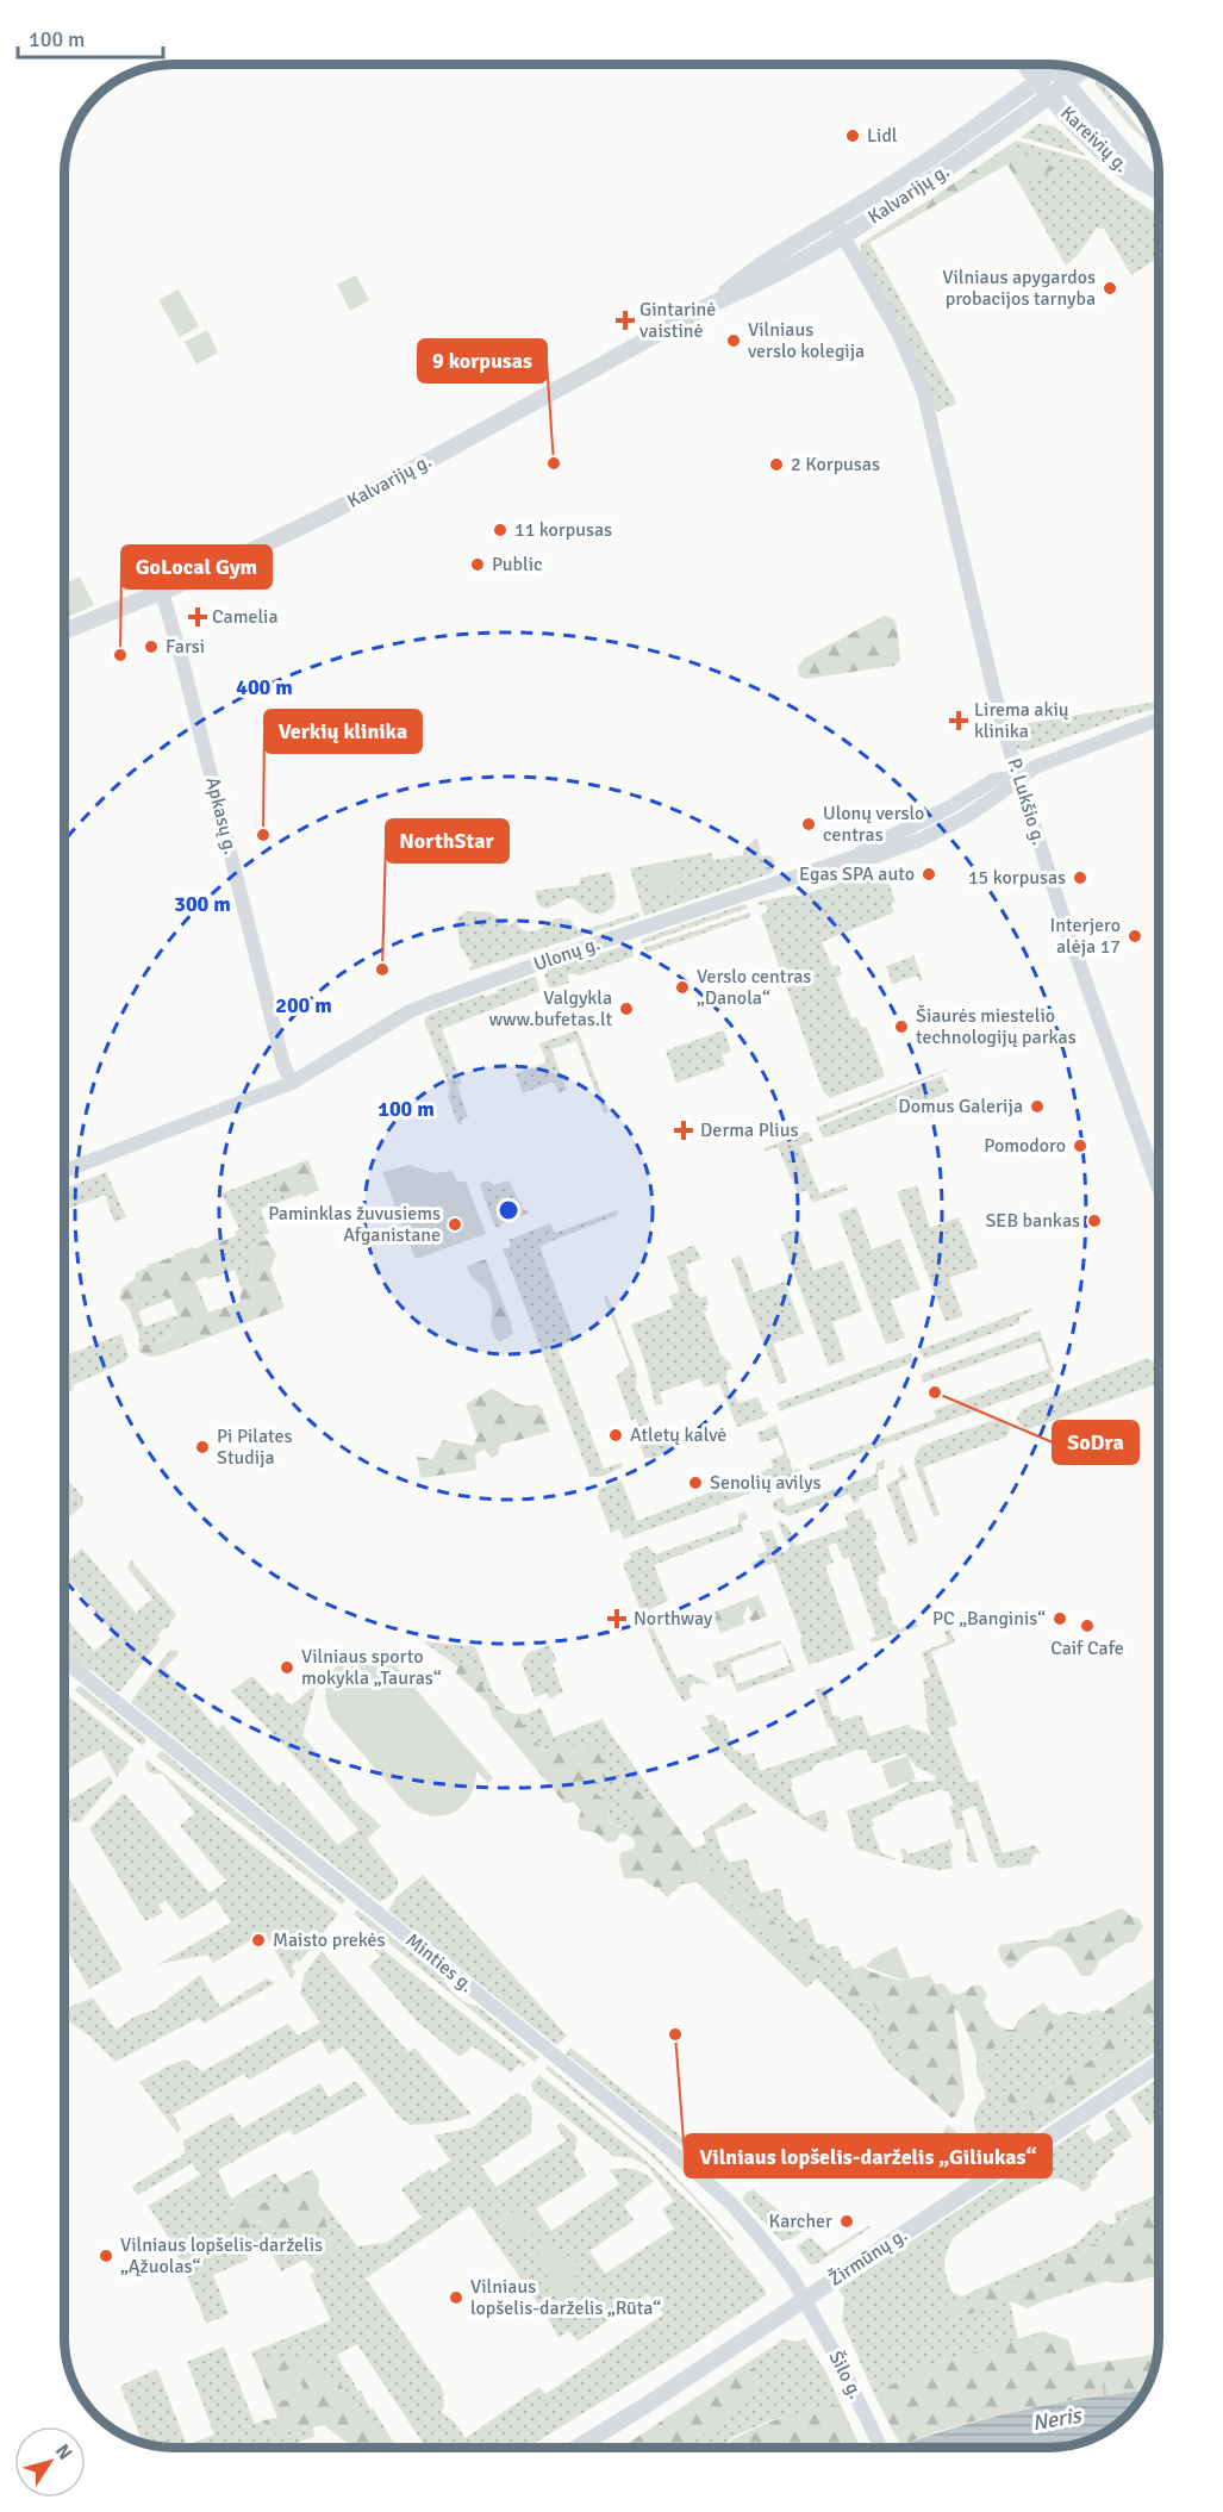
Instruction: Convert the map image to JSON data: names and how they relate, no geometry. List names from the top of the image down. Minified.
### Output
{"streets":{"main road":["Kareivių g.","Kalvarijų g.","P. Lukšio g.","Apkasų g.","Ulonų g.","Minties g.","Žirmūnų g.","Šilo g."]},"crossings":[["Kareivių g.","Kalvarijų g."],["Kalvarijų g.","P. Lukšio g."],["Kalvarijų g.","Apkasų g."],["P. Lukšio g.","Ulonų g."],["Apkasų g.","Ulonų g."],["Minties g.","Žirmūnų g."],["Minties g.","Šilo g."],["Žirmūnų g.","Šilo g."]],"water":["Neris"],"places":{"other":["Lidl","Vilniaus apygardos probacijos tarnyba","Vilniaus verslo kolegija","9 korpusas","2 Korpusas","11 korpusas","Public","Farsi","GoLocal Gym","Ulonų verslo centras","Verkių klinika","Egas SPA auto","15 korpusas","Interjero alėja 17","NorthStar","Verslo centras „Danola“","Valgykla www.bufetas.lt","Šiaurės miestelio technologijų parkas","Domus Galerija","Pomodoro","SEB bankas","Paminklas žuvusiems Afganistane","SoDra","Atletų kalvė","Pi Pilates Studija","Senolių avilys","PC „Banginis“","Caif Cafe","Vilniaus sporto mokykla „Tauras“","Maisto prekės","Vilniaus lopšelis-darželis „Giliukas“","Karcher","Vilniaus lopšelis-darželis „Ąžuolas“","Vilniaus lopšelis-darželis „Rūta“"],"health":["Gintarinė vaistinė","Camelia","Lirema akių klinika","Derma Plius","Northway"]},"scale_bar":"100 m","north":"top right","rings":["400 m","300 m","200 m","100 m"]}
